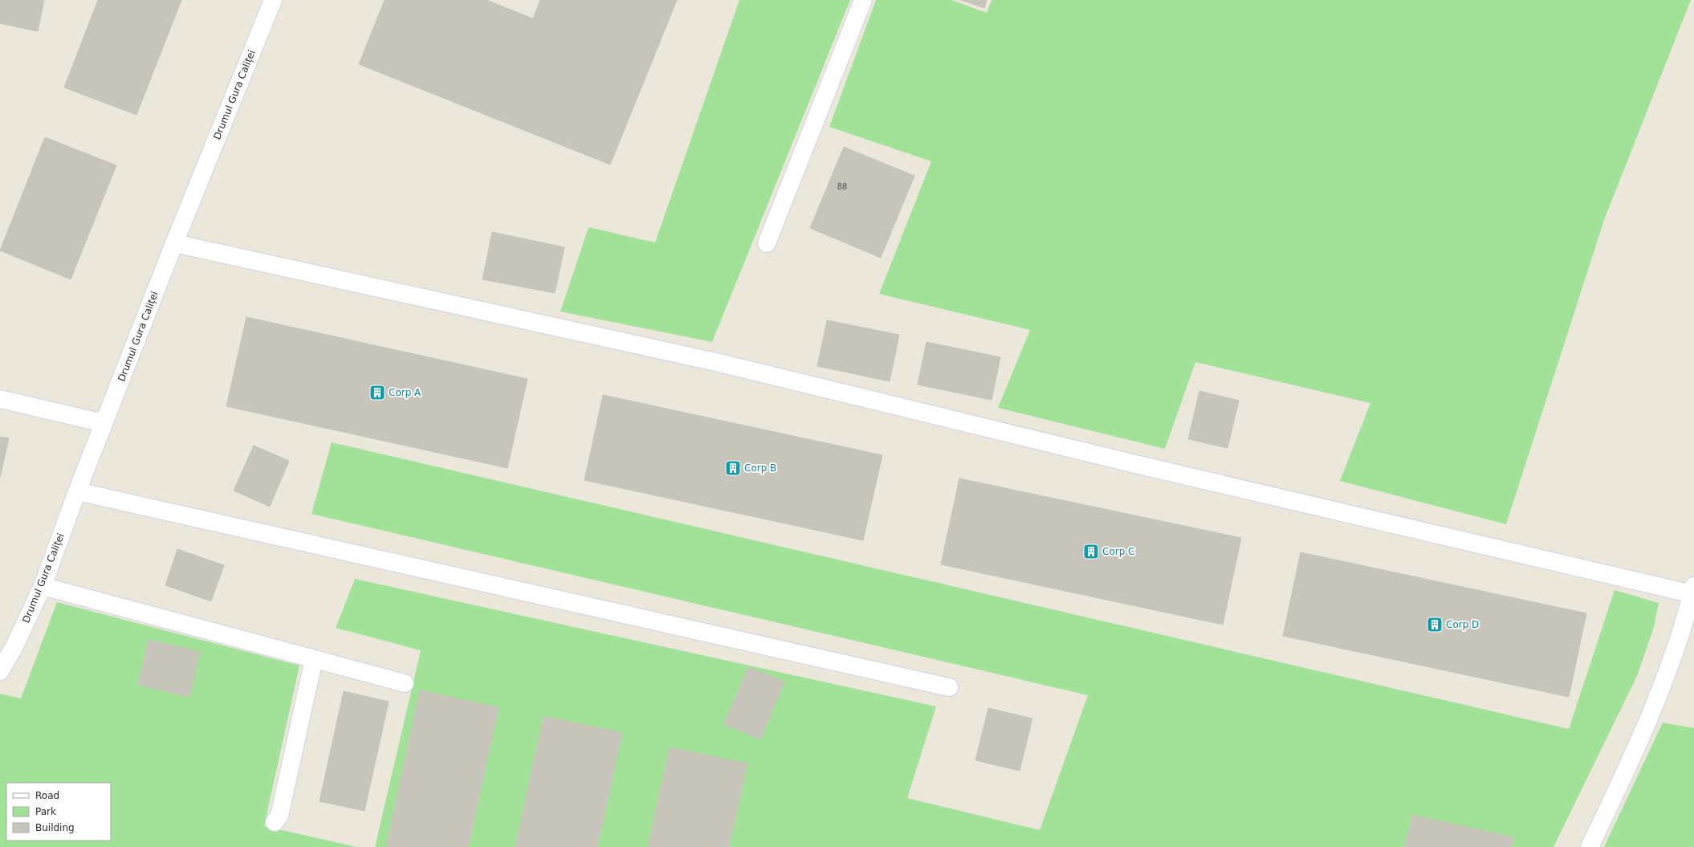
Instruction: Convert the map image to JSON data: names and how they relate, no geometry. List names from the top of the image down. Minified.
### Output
{"streets":{"street":["Drumul Gura Caliței"]},"places":{"building":["Corp A","Corp B","Corp C","Corp D"]},"house_numbers":["88"],"legend":["Road","Park","Building"]}
